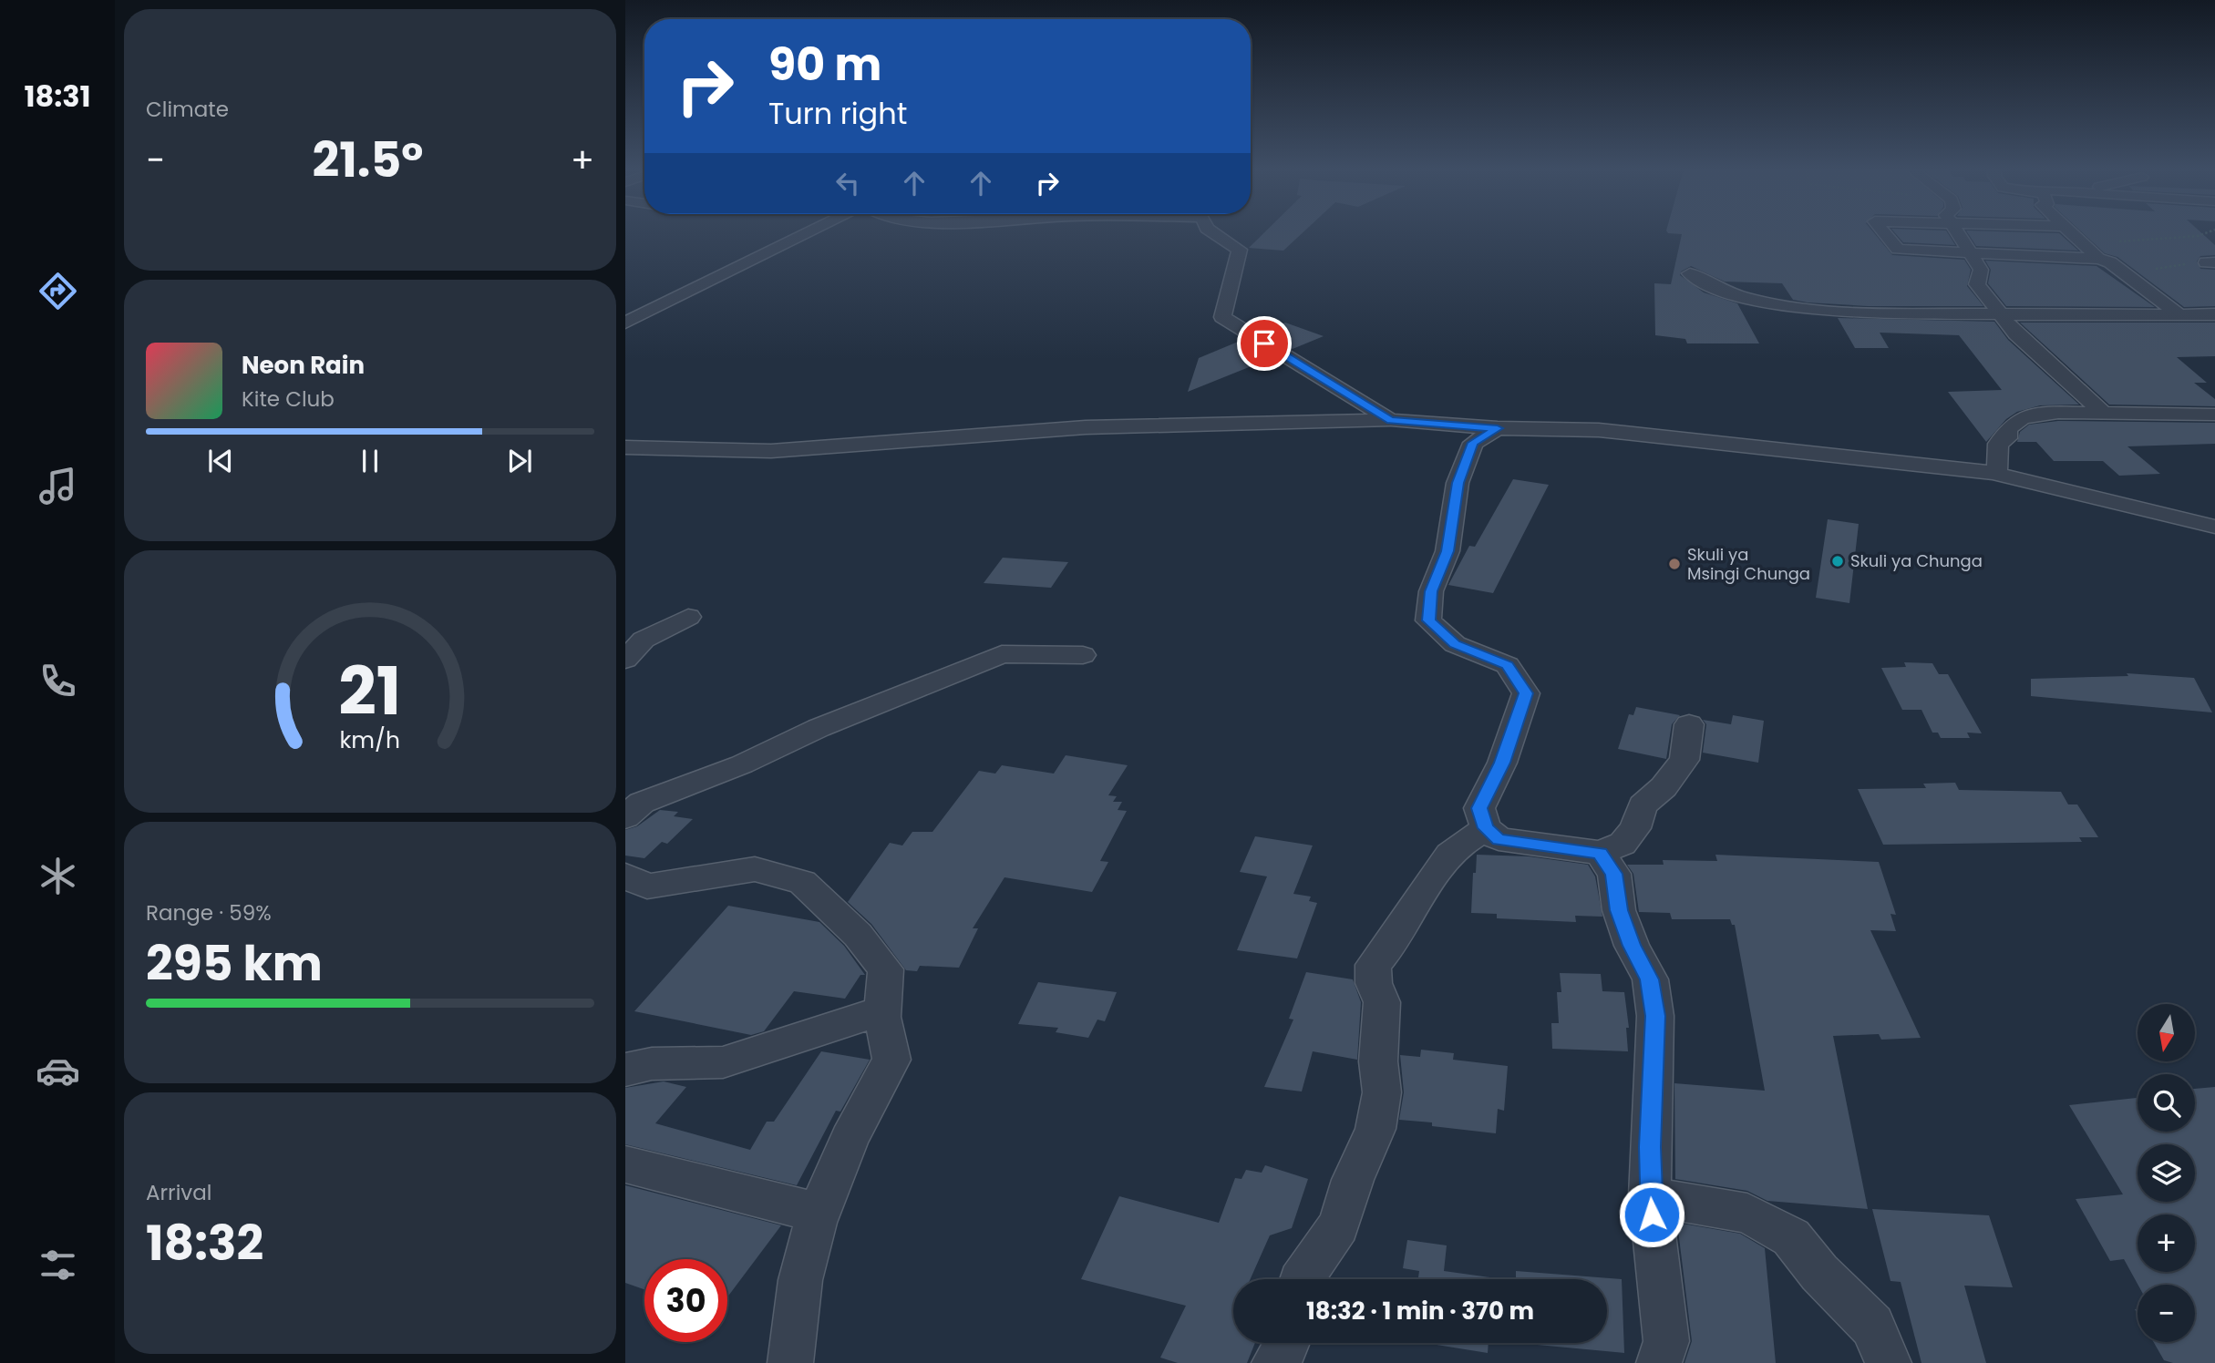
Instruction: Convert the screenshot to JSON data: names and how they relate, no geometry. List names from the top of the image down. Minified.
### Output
{"places":["Skuli ya Chunga","Skuli ya Msingi Chunga"],"north":"bottom","page":{"tabs":"18:31","tile":["Climate",["Range · 59%","295 km"],["Arrival","18:32"]],"turn":["90 m","Turn right"],"heat":["−","21.5°","+"],"song":["Neon Rain","Kite Club"],"map_buttons":["+","−"],"limit":"30","trip":"18:32 · 1 min · 370 m","gauge":["21","km/h"]}}
